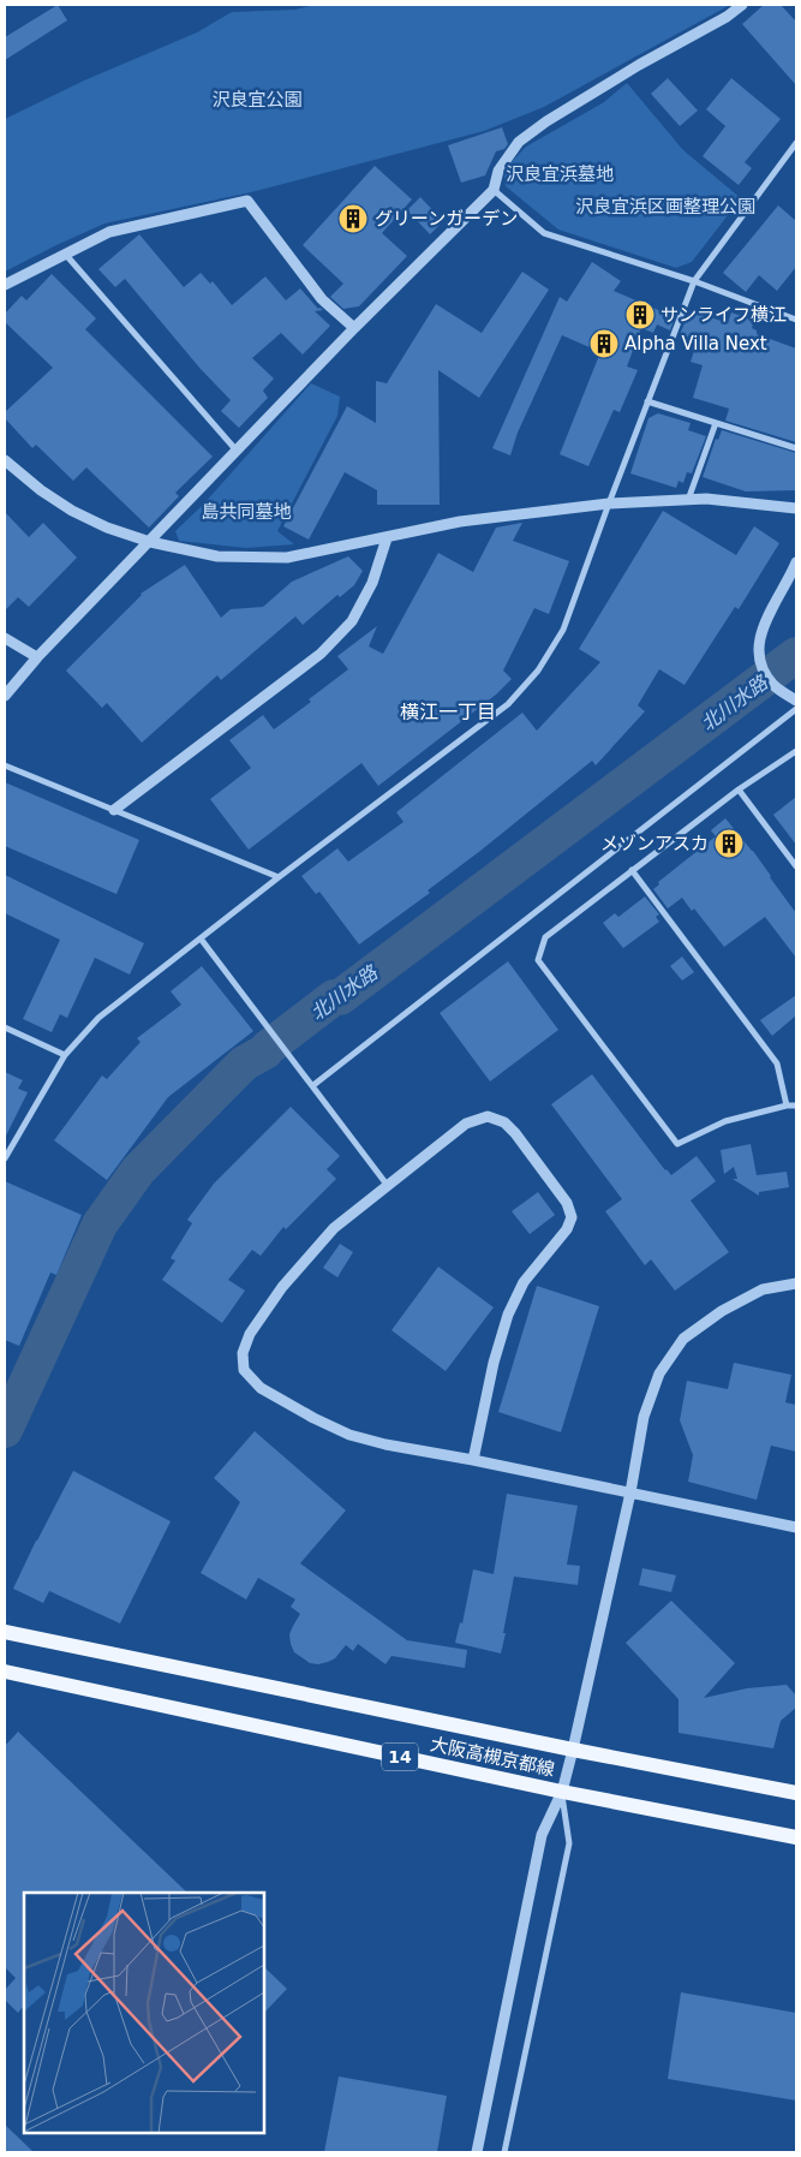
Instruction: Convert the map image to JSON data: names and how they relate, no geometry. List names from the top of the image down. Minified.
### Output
{"streets":{"main road":["14","大阪高槻京都線"]},"districts":["横江一丁目"],"water":["北川水路"],"parks":["沢良宜公園","沢良宜浜墓地","沢良宜浜区画整理公園","島共同墓地"],"places":{"building":["グリーンガーデン","サンライフ横江","Alpha Villa Next","メゾンアスカ"]}}
